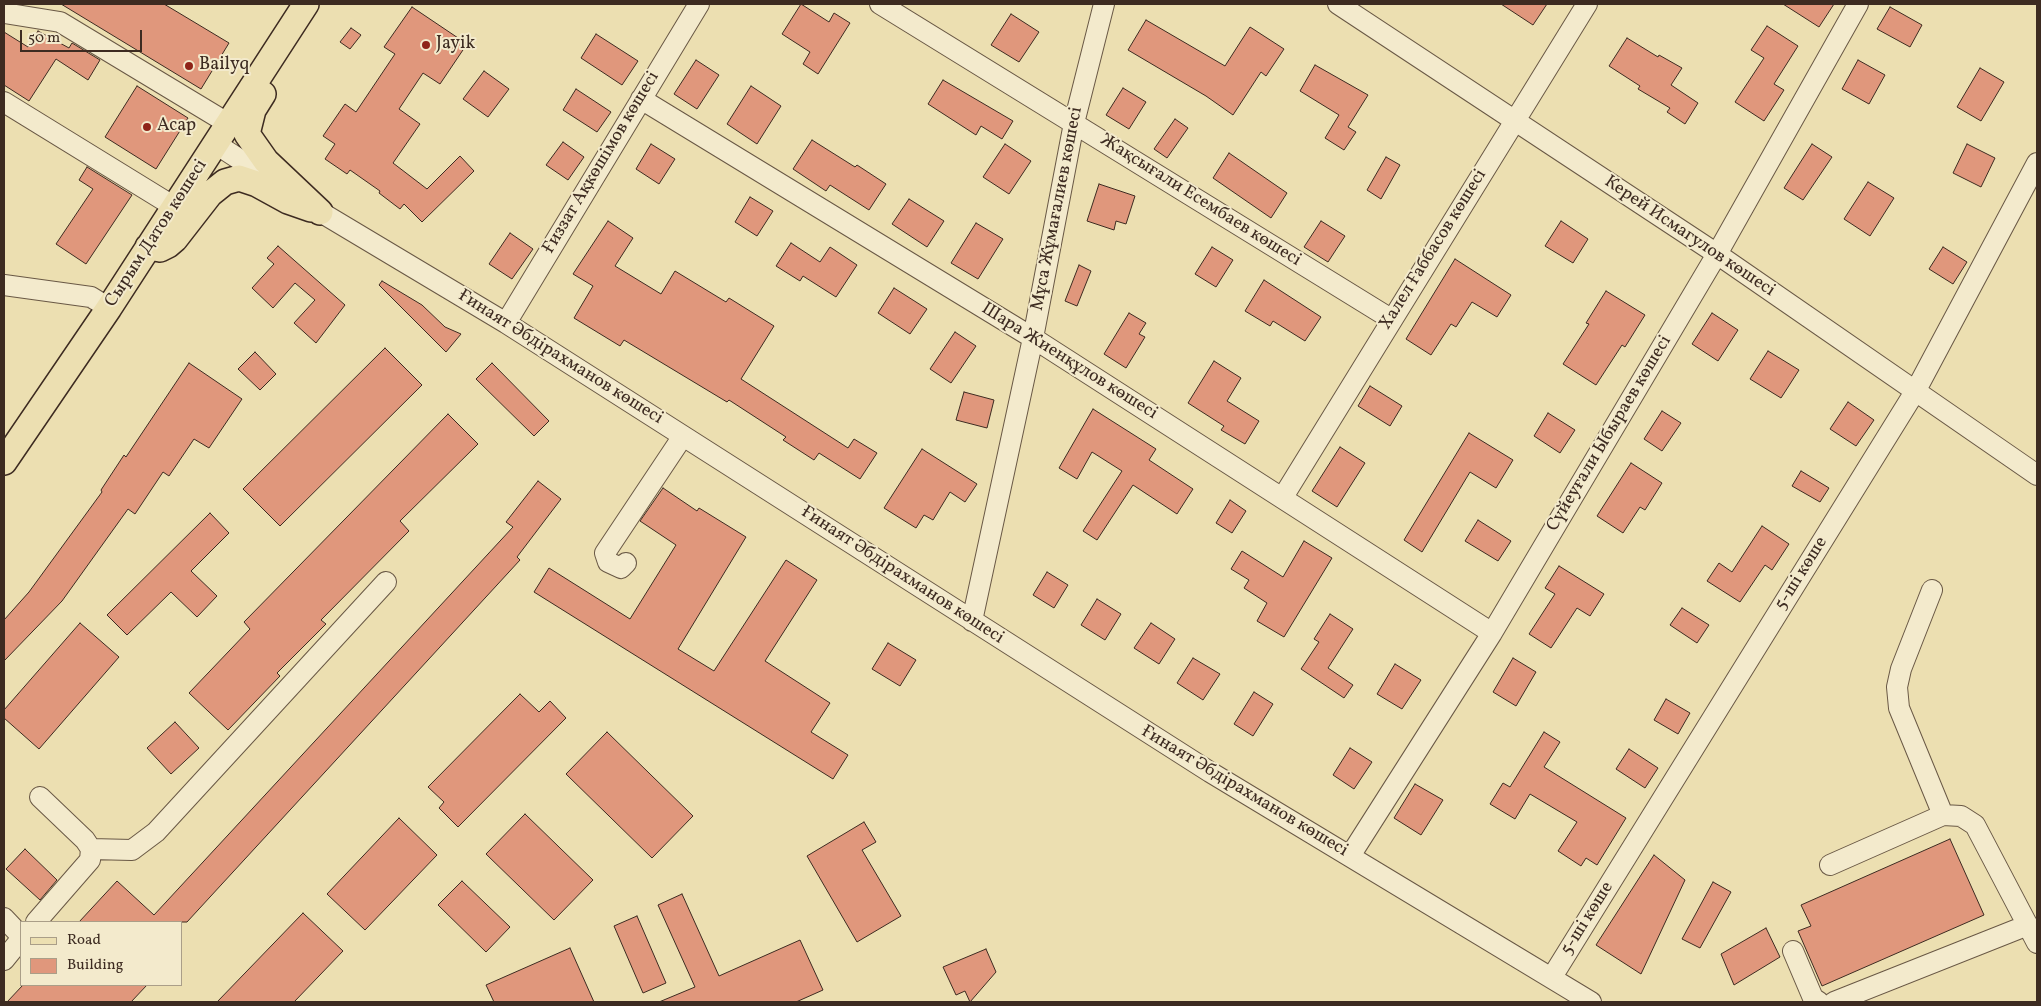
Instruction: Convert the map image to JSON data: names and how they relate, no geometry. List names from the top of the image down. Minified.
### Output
{"streets":{"main road":["Сырым Датов көшесі"],"street":["Ғиззат Ақкөшімов көшесi","Жақсығали Есембаев көшесi","Мұса Жұмағалиев көшесі","Керей Исмагулов көшесі","Халел Ғаббасов көшесі","Ғинаят Әбдірахманов көшесі","Шара Жиенқұлов көшесі","Сүйеуғали Ыбыраев көшесi","5-шi көше"]},"crossings":[["Ғиззат Ақкөшімов көшесi","Ғинаят Әбдірахманов көшесі"],["Ғиззат Ақкөшімов көшесi","Шара Жиенқұлов көшесі"],["Жақсығали Есембаев көшесi","Мұса Жұмағалиев көшесі"],["Жақсығали Есембаев көшесi","Халел Ғаббасов көшесі"],["Мұса Жұмағалиев көшесі","Ғинаят Әбдірахманов көшесі"],["Мұса Жұмағалиев көшесі","Шара Жиенқұлов көшесі"],["Сырым Датов көшесі","Ғинаят Әбдірахманов көшесі"],["Керей Исмагулов көшесі","Халел Ғаббасов көшесі"],["Керей Исмагулов көшесі","Сүйеуғали Ыбыраев көшесi"],["Керей Исмагулов көшесі","5-шi көше"],["Халел Ғаббасов көшесі","Шара Жиенқұлов көшесі"],["Ғинаят Әбдірахманов көшесі","Сүйеуғали Ыбыраев көшесi"],["Ғинаят Әбдірахманов көшесі","5-шi көше"],["Шара Жиенқұлов көшесі","Сүйеуғали Ыбыраев көшесi"]],"places":["Jayik","Bailyq","Асар"],"legend":["Road","Building"],"scale_bar":"50 m"}
